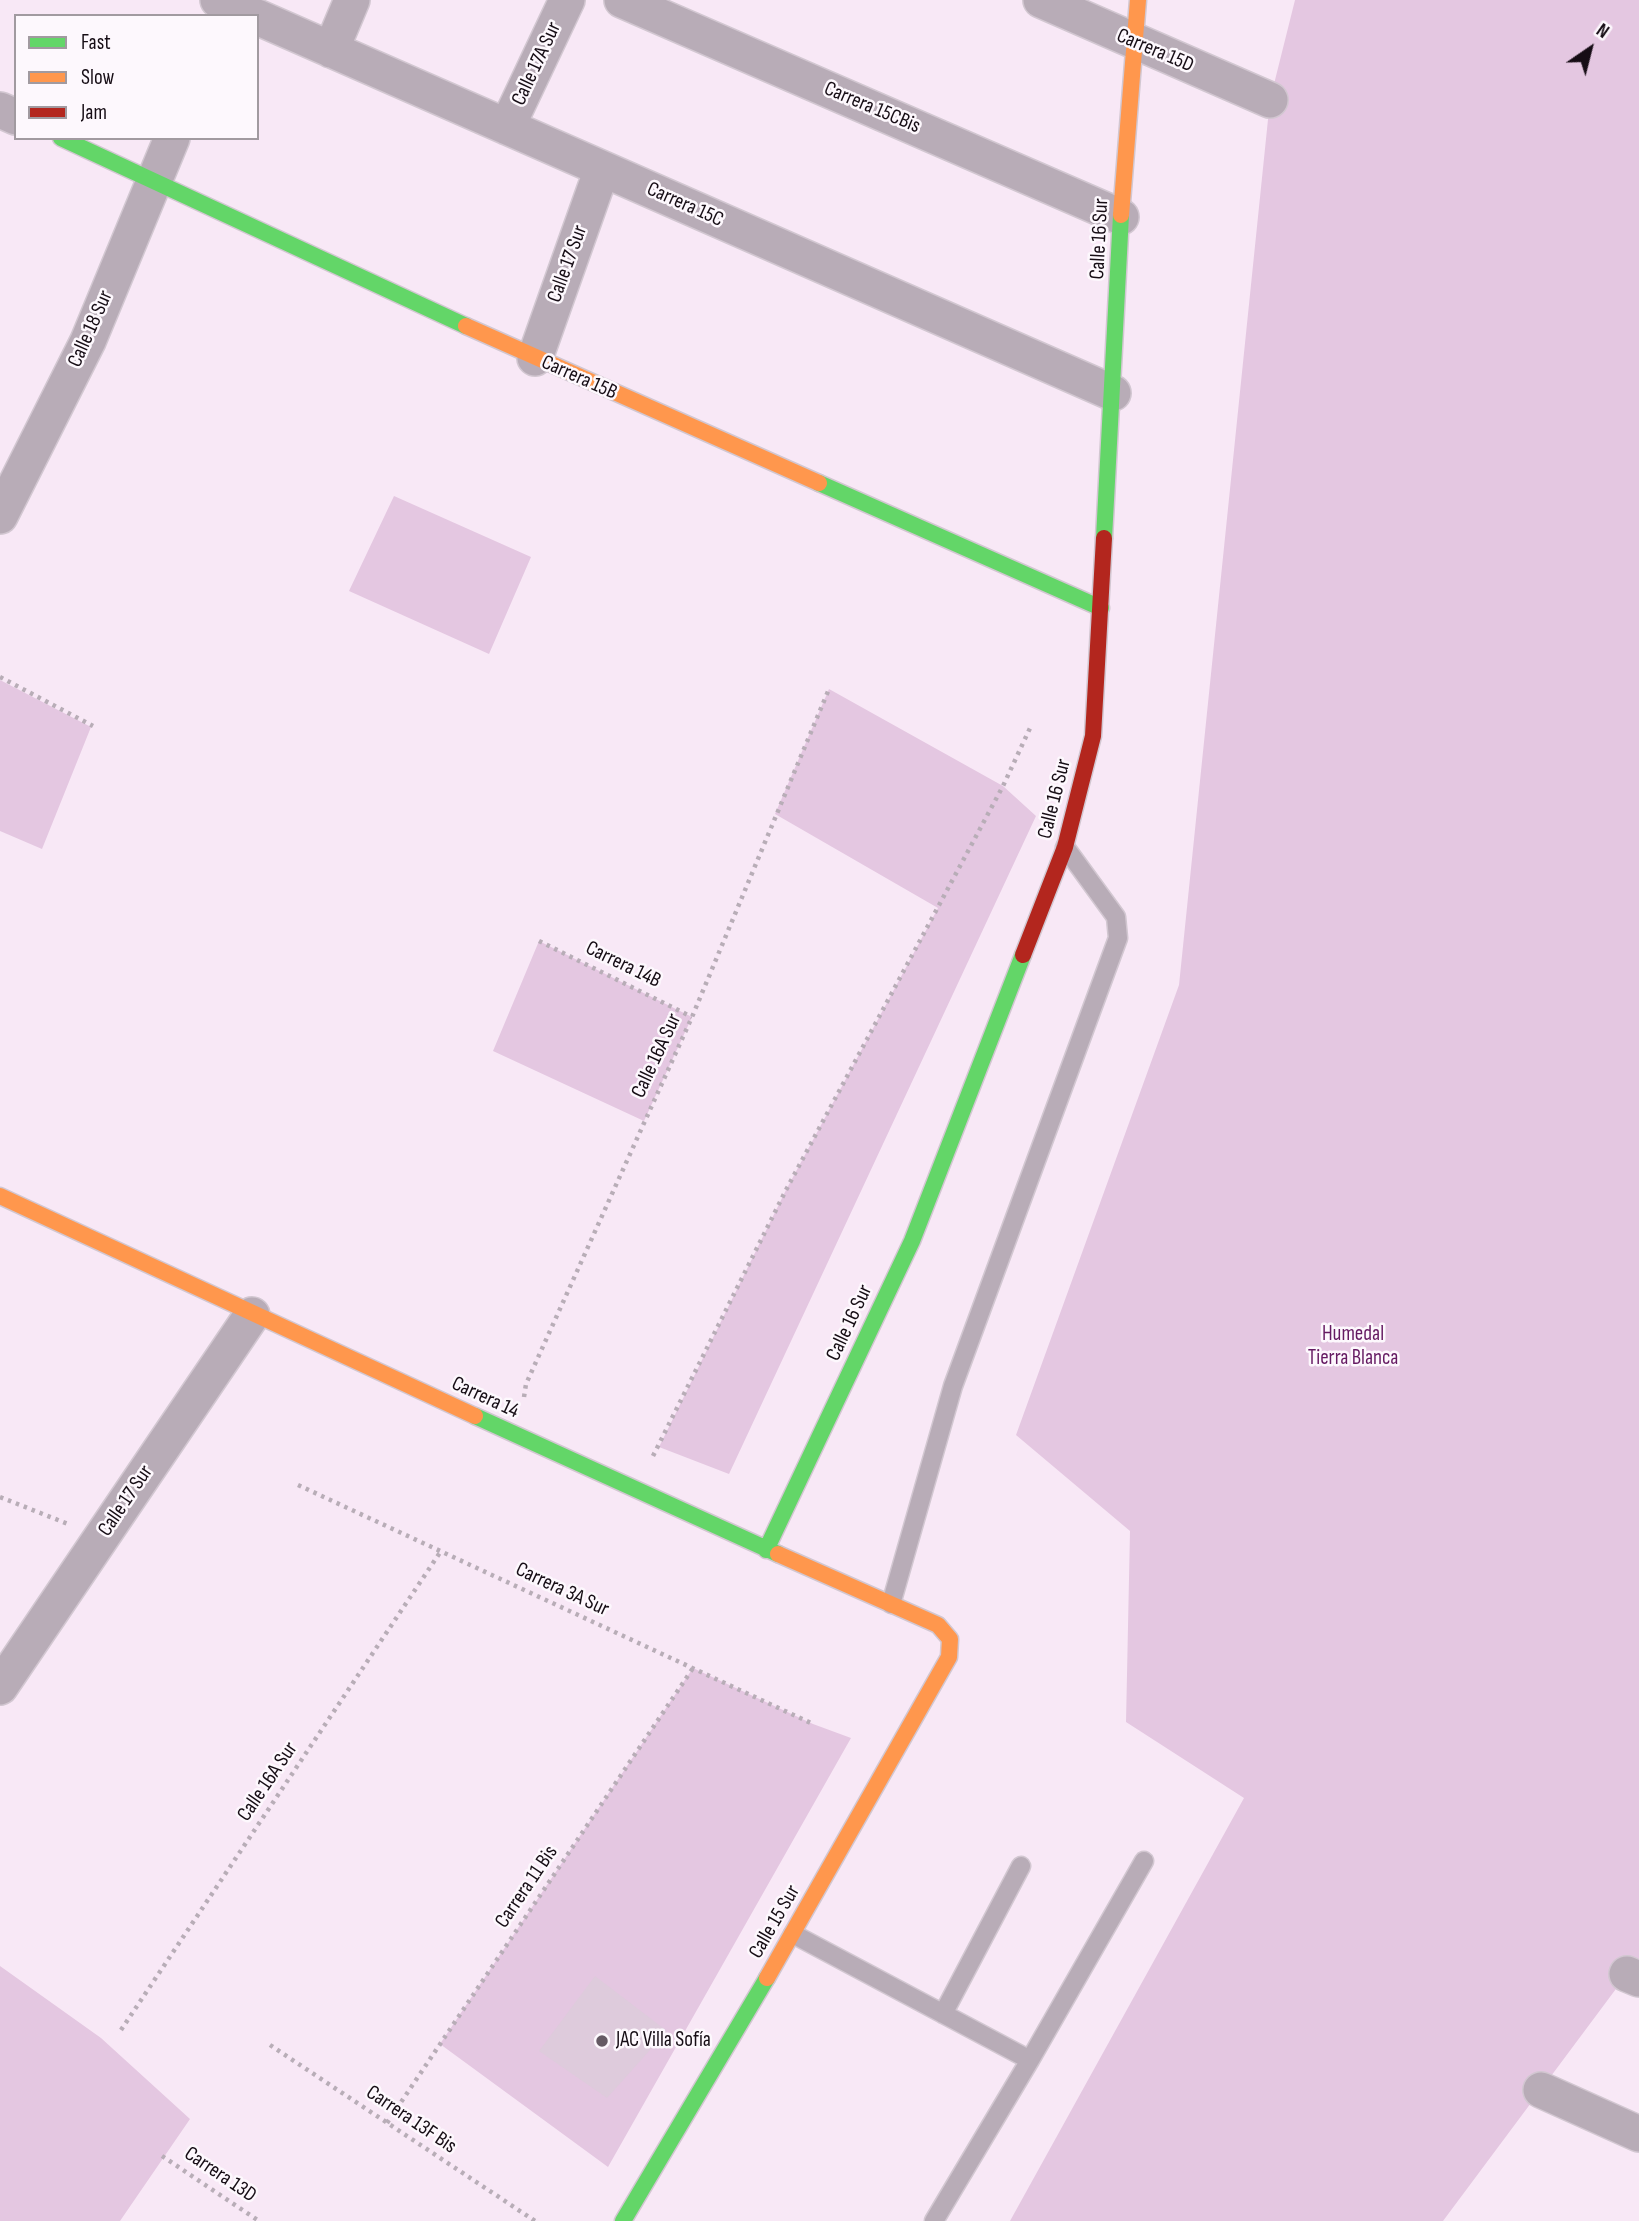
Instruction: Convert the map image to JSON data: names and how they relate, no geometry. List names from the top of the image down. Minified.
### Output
{"streets":{"street":["Carrera 15D","Calle 17A Sur","Carrera 15CBis","Carrera 15C","Calle 16 Sur","Calle 17 Sur","Calle 18 Sur","Carrera 15B","Carrera 14","Calle 15 Sur"],"path":["Carrera 14B","Calle 16A Sur","Carrera 3A Sur","Carrera 11 Bis","Carrera 13F Bis","Carrera 13D"]},"crossings":[["Carrera 15D","Calle 16 Sur"],["Calle 17A Sur","Carrera 15C"],["Carrera 15CBis","Calle 16 Sur"],["Carrera 15C","Calle 16 Sur"],["Carrera 15C","Calle 17 Sur"],["Calle 16 Sur","Carrera 15B"],["Calle 16 Sur","Carrera 14"],["Calle 17 Sur","Carrera 15B"],["Calle 17 Sur","Carrera 14"],["Calle 18 Sur","Carrera 15B"],["Carrera 14B","Calle 16A Sur"],["Calle 16A Sur","Carrera 14"],["Calle 16A Sur","Carrera 3A Sur"],["Carrera 14","Calle 15 Sur"],["Carrera 3A Sur","Carrera 11 Bis"],["Carrera 11 Bis","Carrera 13F Bis"]],"parks":["Humedal Tierra Blanca"],"places":["JAC Villa Sofía"],"legend":["Fast","Slow","Jam"],"north":"top right"}
